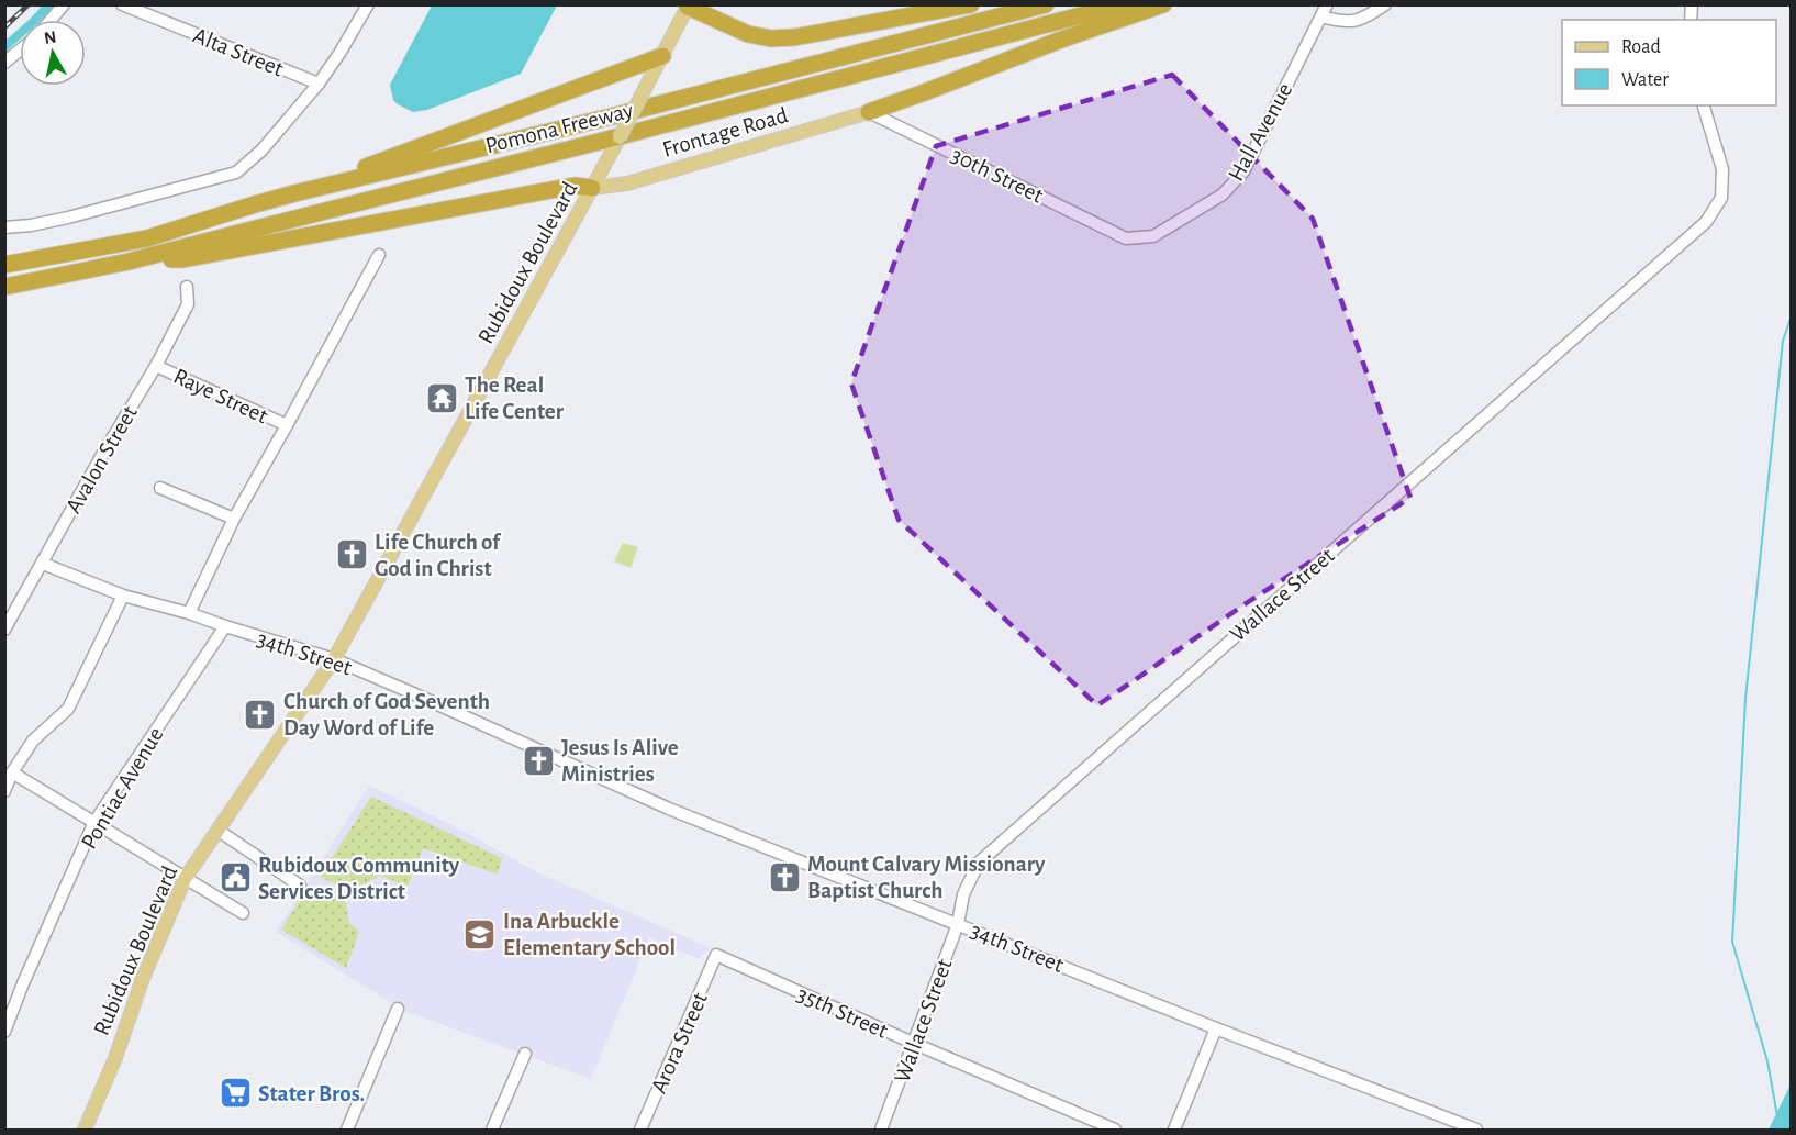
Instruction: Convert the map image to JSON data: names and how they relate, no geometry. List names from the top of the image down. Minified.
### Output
{"streets":{"highway":["Pomona Freeway"],"main road":["Frontage Road","Rubidoux Boulevard"],"street":["Alta Street","Hall Avenue","30th Street","Raye Street","Avalon Street","Wallace Street","34th Street","Pontiac Avenue","35th Street","Arora Street"]},"crossings":[["Frontage Road","30th Street"],["Frontage Road","Rubidoux Boulevard"],["Hall Avenue","30th Street"],["Rubidoux Boulevard","34th Street"],["Raye Street","Avalon Street"],["Avalon Street","34th Street"],["Wallace Street","34th Street"],["Wallace Street","35th Street"],["34th Street","Pontiac Avenue"],["35th Street","Arora Street"]],"places":{"temple":["The Real Life Center"],"church":["Life Church of God in Christ","Church of God Seventh Day Word of Life","Jesus Is Alive Ministries","Mount Calvary Missionary Baptist Church"],"public building":["Rubidoux Community Services District"],"school or university":["Ina Arbuckle Elementary School"],"supermarket":["Stater Bros."]},"legend":["Road","Water"],"north":"top"}
